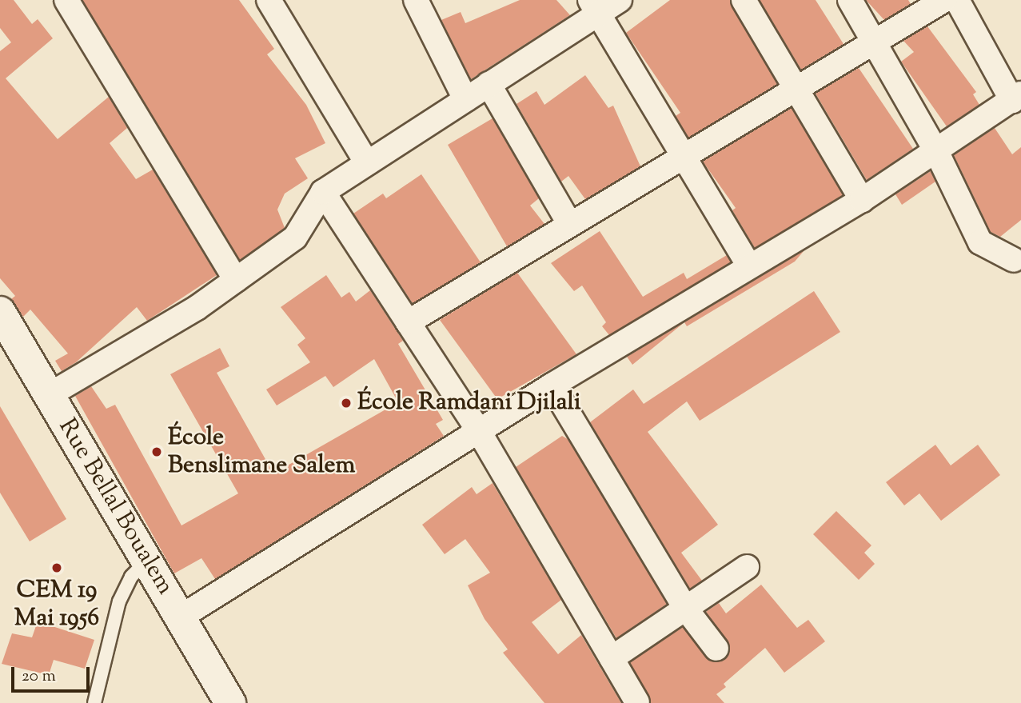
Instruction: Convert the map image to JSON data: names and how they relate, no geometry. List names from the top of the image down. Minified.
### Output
{"streets":{"street":["Rue Bellal Boualem"]},"places":["École Ramdani Djilali","École Benslimane Salem","CEM 19 Mai 1956"],"scale_bar":"20 m"}
